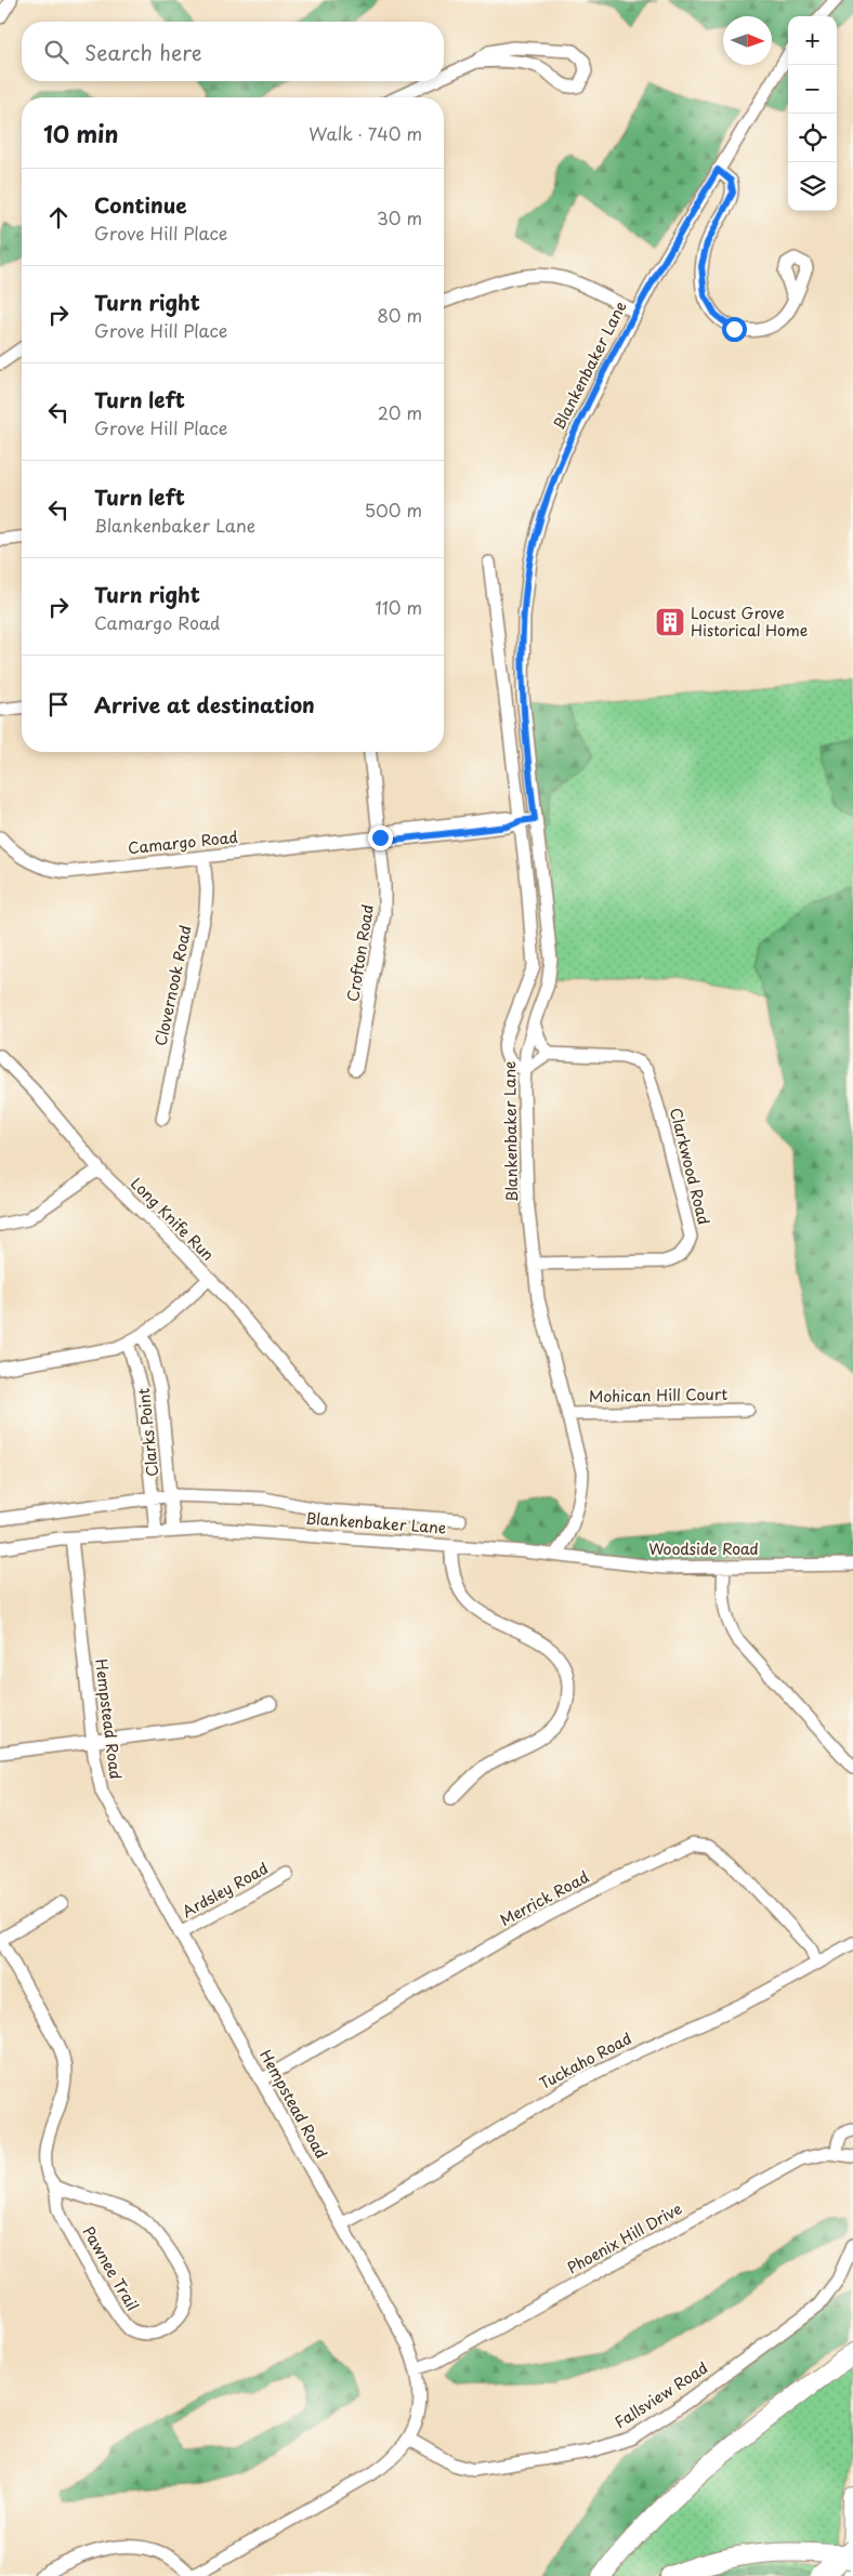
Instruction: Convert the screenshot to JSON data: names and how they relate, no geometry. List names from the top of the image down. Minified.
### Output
{"streets":{"street":["Blankenbaker Lane","Camargo Road","Crofton Road","Clovernook Road","Clarkwood Road","Long Knife Run","Mohican Hill Court","Clarks Point","Woodside Road","Hempstead Road","Ardsley Road","Merrick Road","Tuckaho Road","Phoenix Hill Drive","Pawnee Trail","Fallsview Road"]},"crossings":[["Blankenbaker Lane","Camargo Road"],["Blankenbaker Lane","Clarkwood Road"],["Blankenbaker Lane","Mohican Hill Court"],["Blankenbaker Lane","Clarks Point"],["Blankenbaker Lane","Woodside Road"],["Blankenbaker Lane","Hempstead Road"],["Camargo Road","Crofton Road"],["Camargo Road","Clovernook Road"],["Hempstead Road","Ardsley Road"],["Hempstead Road","Merrick Road"],["Hempstead Road","Tuckaho Road"],["Hempstead Road","Phoenix Hill Drive"],["Hempstead Road","Fallsview Road"],["Merrick Road","Tuckaho Road"]],"places":{"building":["Locust Grove Historical Home"]},"north":"right","page":{"map_buttons":["+","−"],"search":"Search here","heading":["10 min","Walk · 740 m"],"list":[["Continue","Grove Hill Place","30 m"],["Turn right","Grove Hill Place","80 m"],["Turn left","Grove Hill Place","20 m"],["Turn left","Blankenbaker Lane","500 m"],["Turn right","Camargo Road","110 m"],"Arrive at destination"]}}
